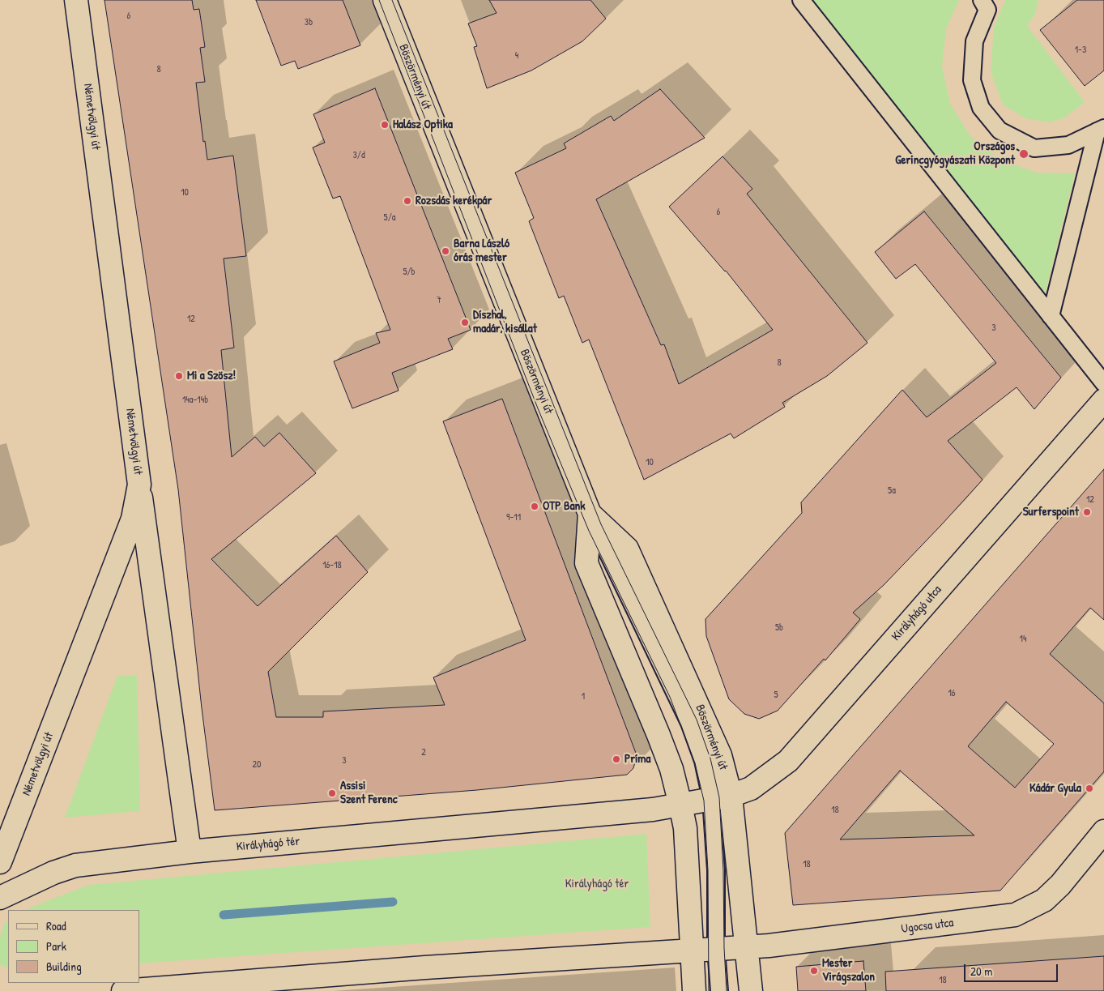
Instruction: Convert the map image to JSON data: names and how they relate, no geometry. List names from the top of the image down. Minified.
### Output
{"streets":{"street":["Böszörményi út","Németvölgyi út","Királyhágó utca","Királyhágó tér","Ugocsa utca"]},"crossings":[["Böszörményi út","Királyhágó utca"],["Böszörményi út","Királyhágó tér"],["Böszörményi út","Ugocsa utca"],["Királyhágó utca","Királyhágó tér"]],"parks":["Királyhágó tér"],"places":["Halász Optika","Országos Gerincgyógyászati Központ","Rozsdás kerékpár","Barna László órás mester","Díszhal, madár, kisállat","Mi a Szösz!","OTP Bank","Surferspoint","Príma","Kádár Gyula","Assisi Szent Ferenc","Mester Virágszalon"],"house_numbers":["6","3b","1-3","4","8","3/d","10","6","5/a","5/b","7","12","3","8","14a-14b","10","5a","12","9-11","16-18","5b","14","16","5","1","2","3","20","18","18","18"],"legend":["Road","Park","Building"],"scale_bar":"20 m"}
